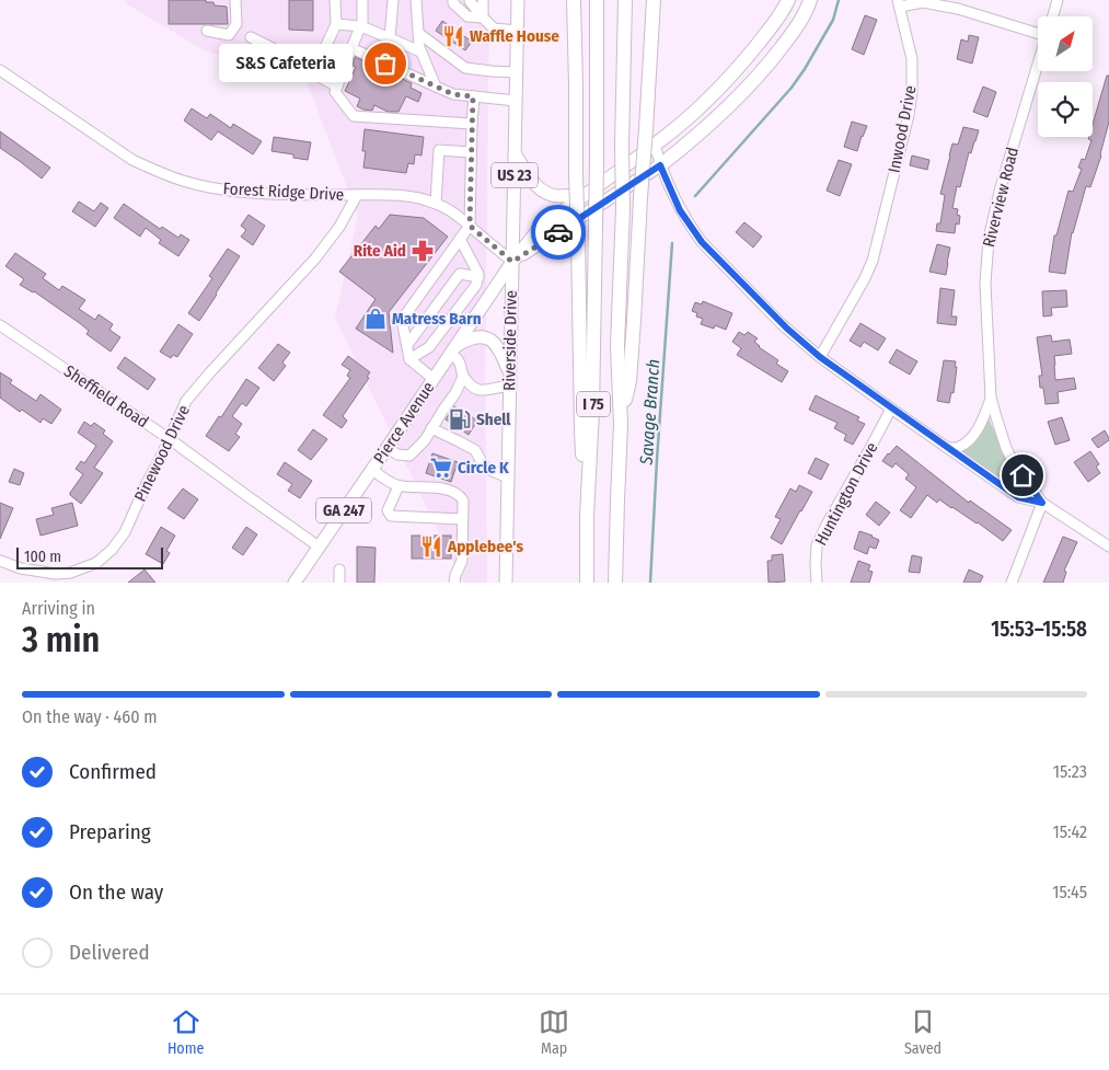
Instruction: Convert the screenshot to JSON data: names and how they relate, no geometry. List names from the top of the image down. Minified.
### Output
{"streets":{"highway":["I 75"],"main road":["US 23","Riverside Drive","Pierce Avenue","GA 247"],"street":["Inwood Drive","Forest Ridge Drive","Riverview Road","Sheffield Road","Pinewood Drive","Huntington Drive"]},"crossings":[["Forest Ridge Drive","Riverside Drive"],["Forest Ridge Drive","Pierce Avenue"],["Forest Ridge Drive","Pinewood Drive"],["Riverside Drive","Pierce Avenue"],["Sheffield Road","Pierce Avenue"],["Sheffield Road","Pinewood Drive"]],"water":["Savage Branch"],"places":{"restaurant":["Waffle House","Applebee's"],"other":["S&S Cafeteria"],"pharmacy":["Rite Aid"],"shop":["Matress Barn"],"fuel station":["Shell"],"supermarket":["Circle K"]},"scale_bar":"100 m","north":"top right","page":{"bubble":"S&S Cafeteria","scale":"100 m","heading":["3 min","Arriving in","15:53–15:58"],"bar":"On the way · 460 m","list":[["Confirmed","15:23"],["Preparing","15:42"],["On the way","15:45"],"Delivered"],"tabs":["Home","Map","Saved"]}}
